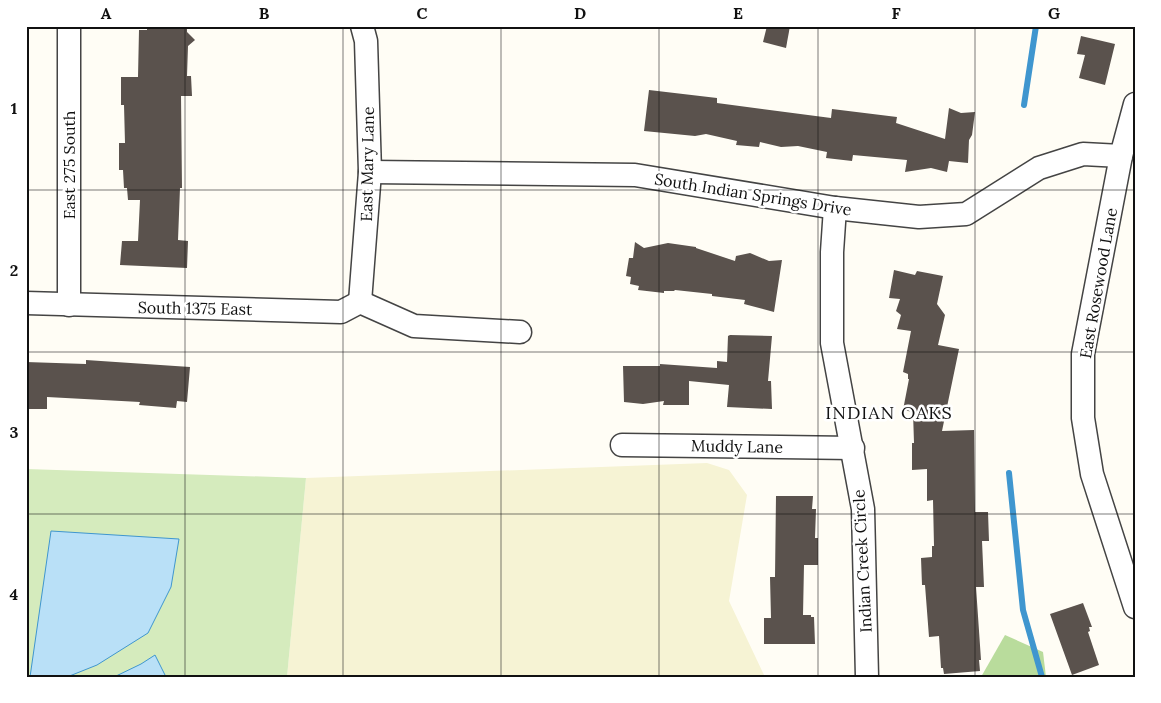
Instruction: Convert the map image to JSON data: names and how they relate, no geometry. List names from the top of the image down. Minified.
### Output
{"streets":{"street":["East Mary Lane","East 275 South","South Indian Springs Drive","East Rosewood Lane","South 1375 East","Muddy Lane","Indian Creek Circle"]},"crossings":[["East Mary Lane","South Indian Springs Drive"],["East Mary Lane","South 1375 East"],["East 275 South","South 1375 East"],["South Indian Springs Drive","East Rosewood Lane"],["South Indian Springs Drive","Indian Creek Circle"],["Muddy Lane","Indian Creek Circle"]],"districts":["INDIAN OAKS"],"grid":{"columns":["A","B","C","D","E","F","G"],"rows":["1","2","3","4"]}}
